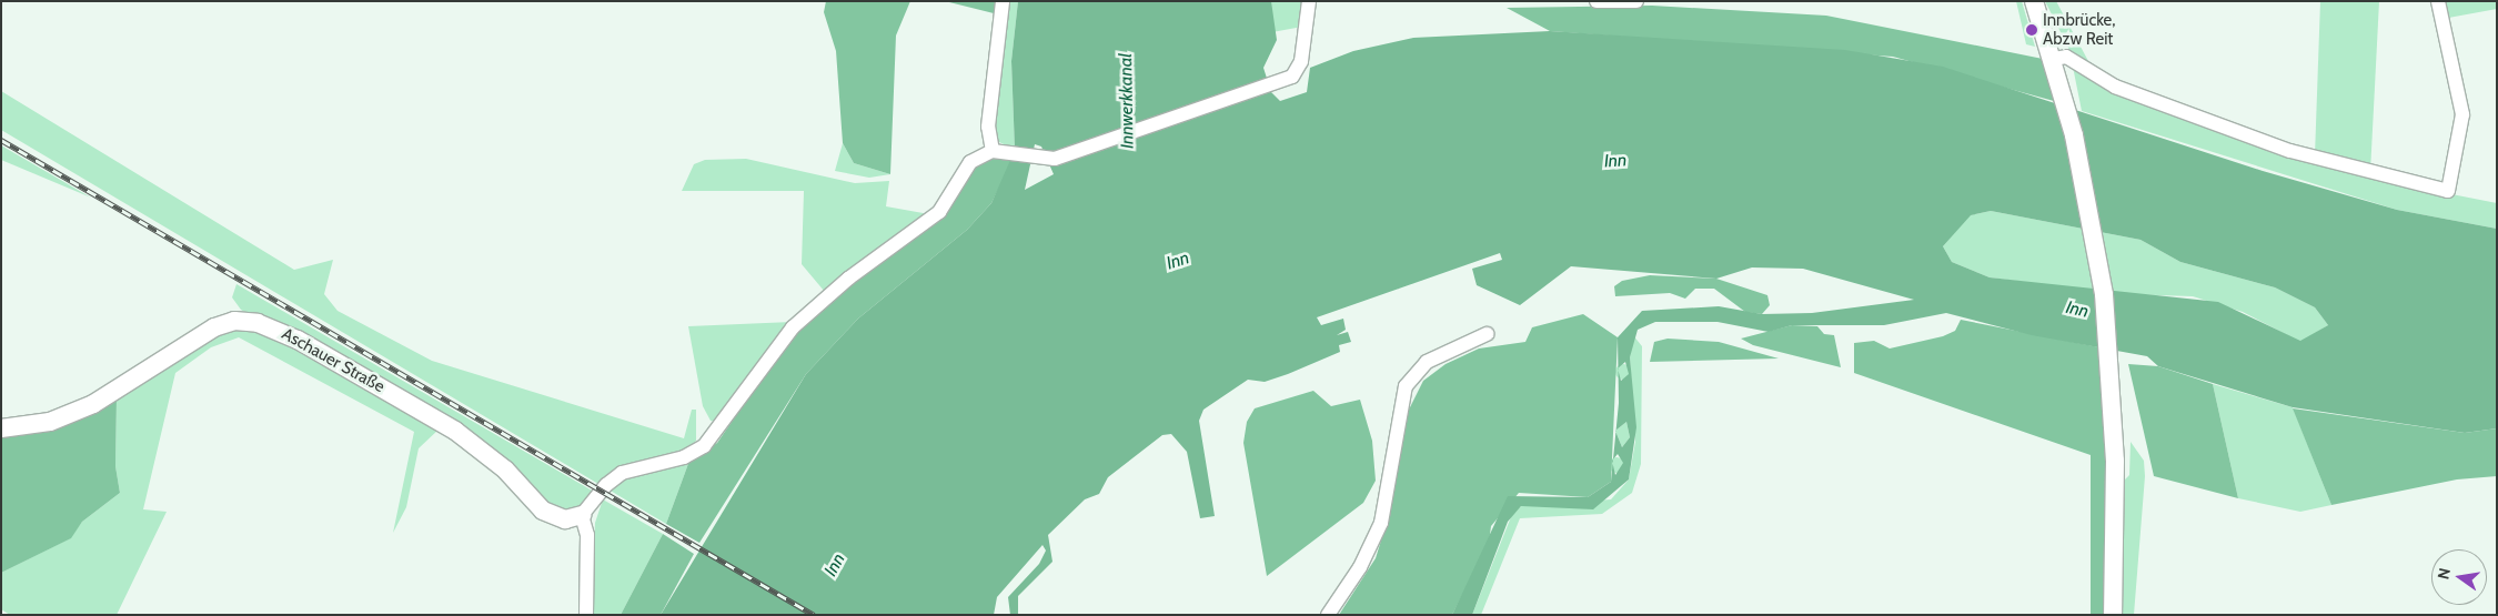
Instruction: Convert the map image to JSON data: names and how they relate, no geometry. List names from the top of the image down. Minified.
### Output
{"streets":{"street":["Aschauer Straße"]},"water":["Innwerkkanal","Inn"],"places":["Innbrücke, Abzw Reit"],"north":"left"}
